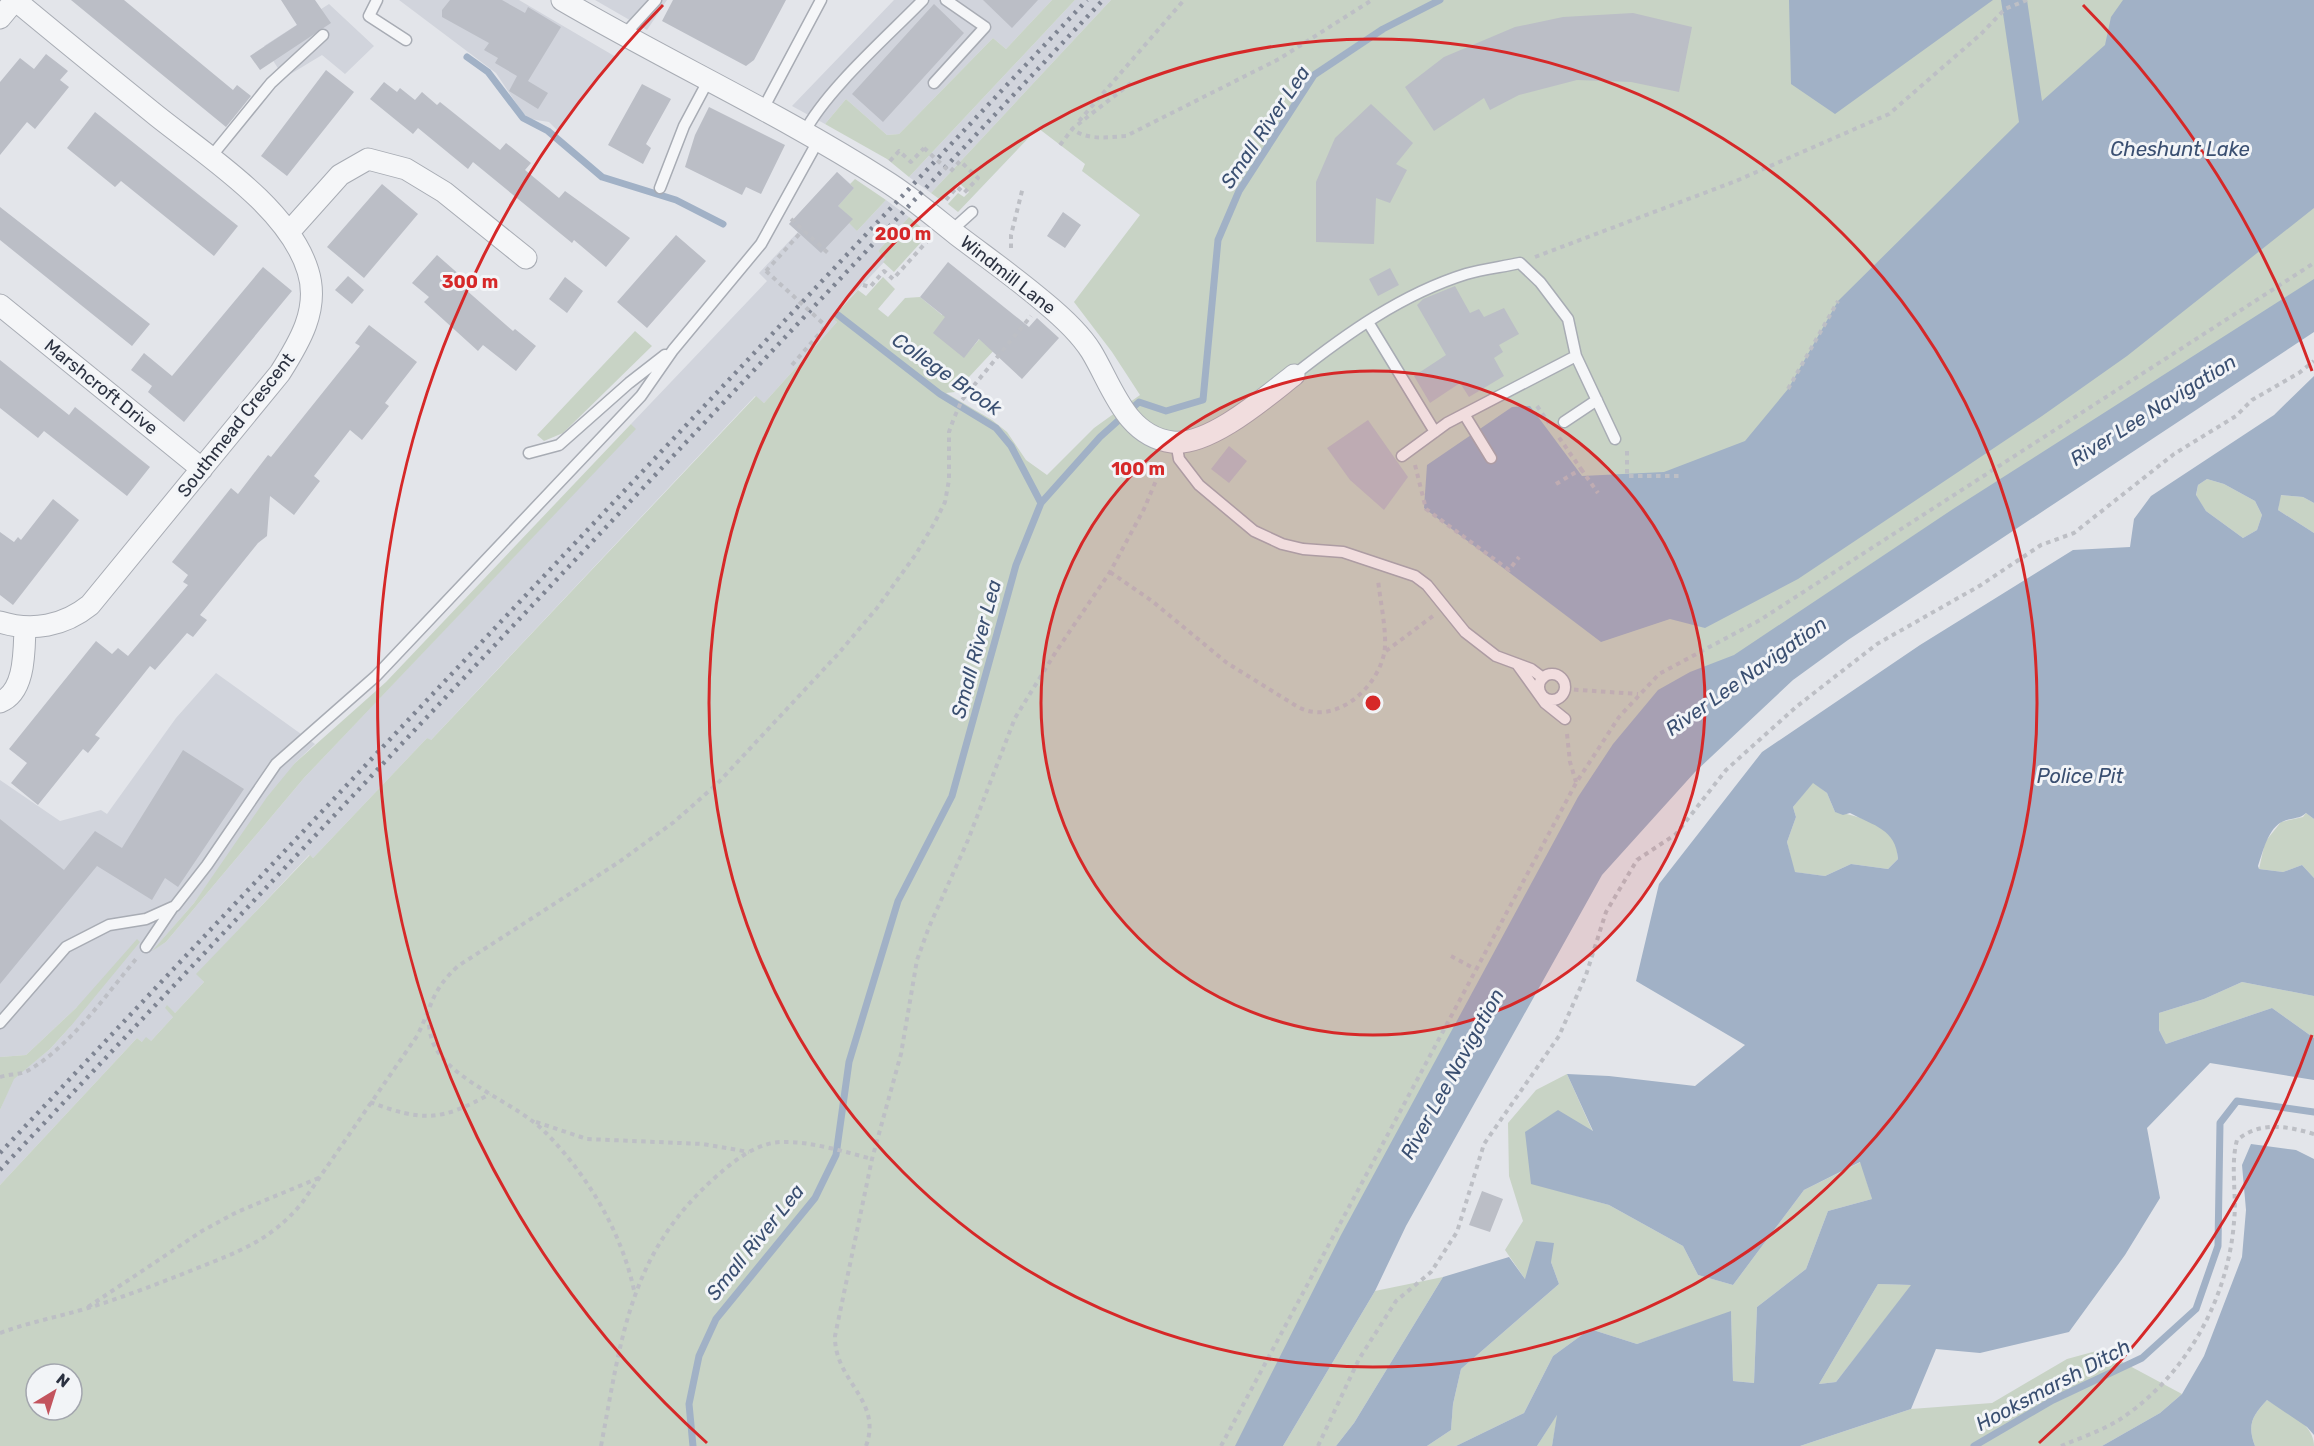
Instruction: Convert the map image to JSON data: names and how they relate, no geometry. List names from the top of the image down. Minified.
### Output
{"streets":{"street":["Windmill Lane","Marshcroft Drive","Southmead Crescent"]},"crossings":[["Marshcroft Drive","Southmead Crescent"]],"water":["Small River Lea","Cheshunt Lake","College Brook","River Lee Navigation","Police Pit","Hooksmarsh Ditch"],"north":"top right","rings":["200 m","300 m","100 m"]}
